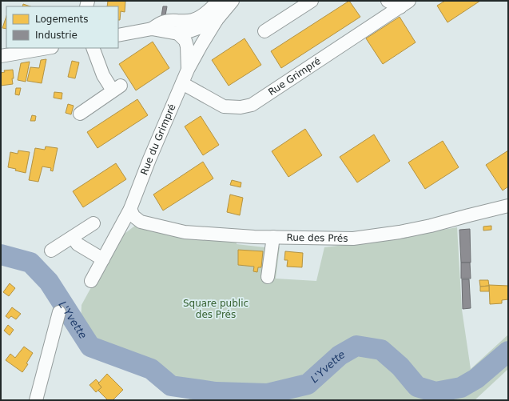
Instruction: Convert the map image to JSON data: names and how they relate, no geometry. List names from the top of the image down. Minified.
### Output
{"streets":{"street":["Rue Grimpré","Rue du Grimpré","Rue des Prés"]},"crossings":[["Rue Grimpré","Rue du Grimpré"],["Rue du Grimpré","Rue des Prés"]],"water":["L'Yvette"],"parks":["Square public des Prés"],"legend":["Logements","Industrie"]}
